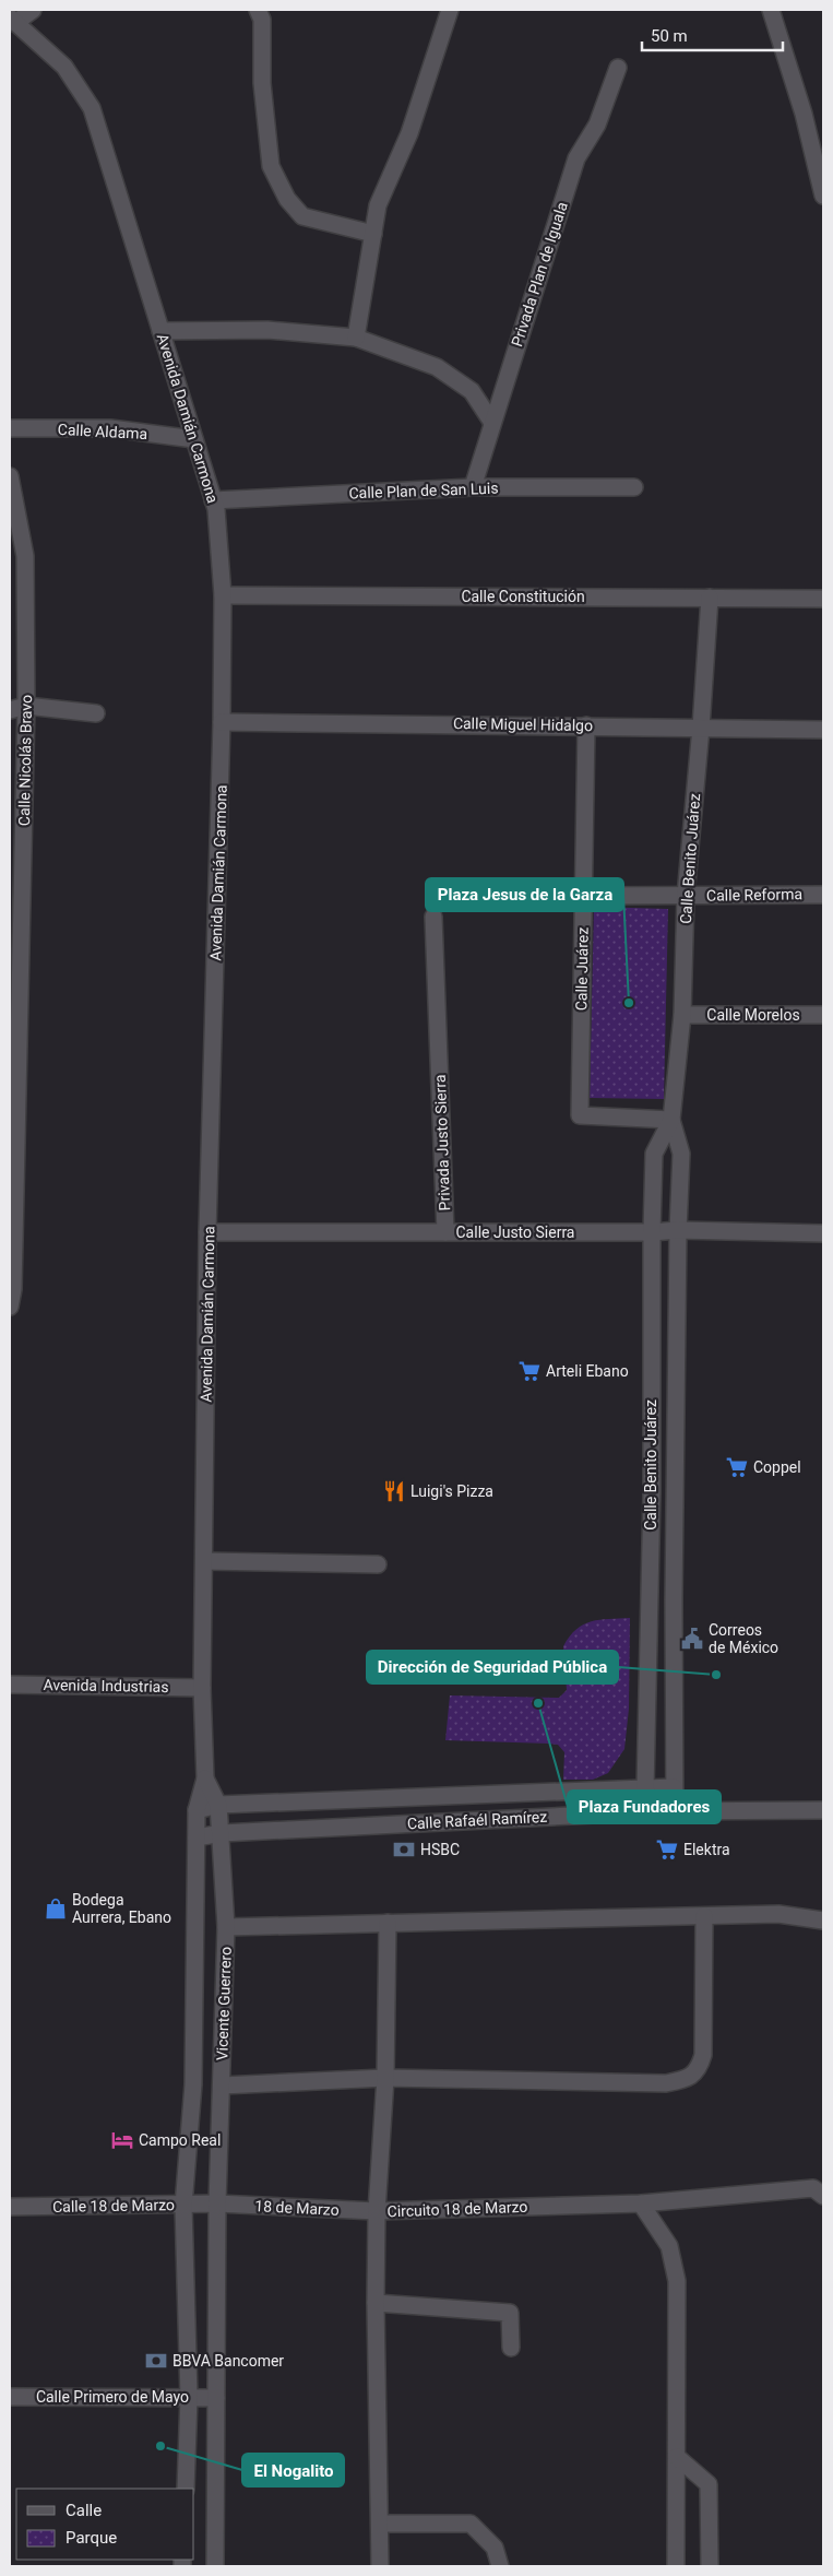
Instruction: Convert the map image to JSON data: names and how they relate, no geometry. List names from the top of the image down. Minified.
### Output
{"streets":{"street":["Privada Plan de Iguala","Avenida Damián Carmona","Calle Aldama","Calle Plan de San Luis","Calle Constitución","Calle Miguel Hidalgo","Calle Nicolás Bravo","Calle Benito Juárez","Calle Reforma","Calle Juárez","Calle Morelos","Privada Justo Sierra","Calle Justo Sierra","Avenida Industrias","Calle Rafaél Ramírez","Vicente Guerrero","Calle 18 de Marzo","18 de Marzo","Circuito 18 de Marzo","Calle Primero de Mayo"]},"crossings":[["Privada Plan de Iguala","Calle Plan de San Luis"],["Avenida Damián Carmona","Calle Aldama"],["Avenida Damián Carmona","Calle Plan de San Luis"],["Avenida Damián Carmona","Calle Constitución"],["Avenida Damián Carmona","Calle Miguel Hidalgo"],["Avenida Damián Carmona","Calle Justo Sierra"],["Avenida Damián Carmona","Avenida Industrias"],["Avenida Damián Carmona","Calle Rafaél Ramírez"],["Avenida Damián Carmona","Vicente Guerrero"],["Calle Constitución","Calle Benito Juárez"],["Calle Miguel Hidalgo","Calle Benito Juárez"],["Calle Miguel Hidalgo","Calle Juárez"],["Calle Benito Juárez","Calle Reforma"],["Calle Benito Juárez","Calle Juárez"],["Calle Benito Juárez","Calle Morelos"],["Calle Benito Juárez","Calle Justo Sierra"],["Calle Benito Juárez","Calle Rafaél Ramírez"],["Calle Reforma","Calle Juárez"],["Privada Justo Sierra","Calle Justo Sierra"],["Calle Rafaél Ramírez","Vicente Guerrero"],["Vicente Guerrero","Calle 18 de Marzo"],["Vicente Guerrero","18 de Marzo"],["Vicente Guerrero","Calle Primero de Mayo"],["Calle 18 de Marzo","18 de Marzo"],["18 de Marzo","Circuito 18 de Marzo"]],"places":{"other":["Plaza Jesus de la Garza","Dirección de Seguridad Pública","Plaza Fundadores","El Nogalito"],"supermarket":["Arteli Ebano","Coppel","Elektra"],"restaurant":["Luigi's Pizza"],"public building":["Correos de México"],"bank":["HSBC","BBVA Bancomer"],"shop":["Bodega Aurrera, Ebano"],"hotel":["Campo Real"]},"legend":["Calle","Parque"],"scale_bar":"50 m"}
